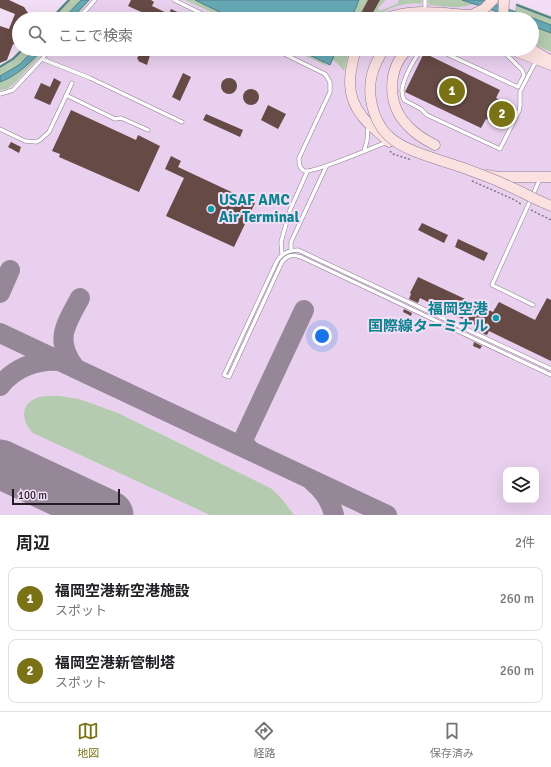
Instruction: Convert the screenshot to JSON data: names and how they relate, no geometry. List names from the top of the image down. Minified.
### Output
{"places":["USAF AMC Air Terminal","福岡空港 国際線ターミナル"],"scale_bar":"100 m","page":{"search":"ここで検索","pins":["1","2"],"scale":"100 m","heading":["周辺","2件"],"list":[{"mark":"1","name":"福岡空港新空港施設","note":"スポット","value":"260 m"},{"mark":"2","name":"福岡空港新管制塔","note":"スポット","value":"260 m"}],"nav":["地図","経路","保存済み"]}}
